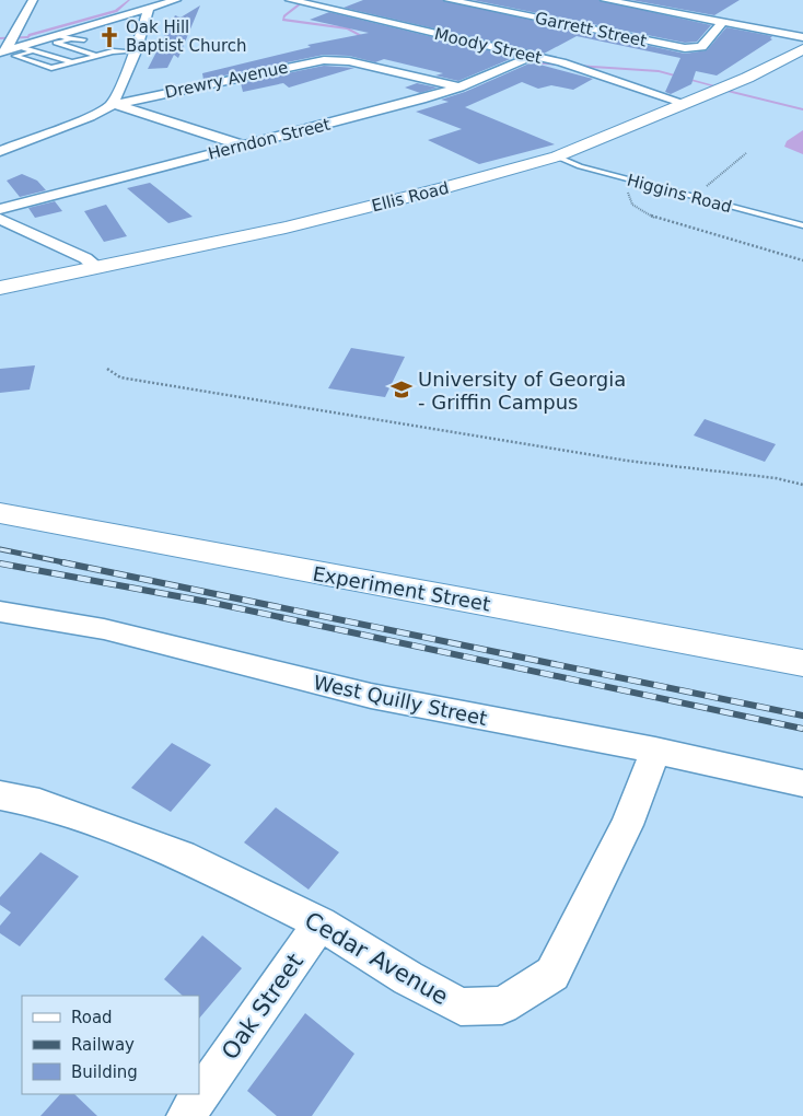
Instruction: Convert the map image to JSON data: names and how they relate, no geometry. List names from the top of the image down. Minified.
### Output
{"streets":{"street":["Garrett Street","Moody Street","Drewry Avenue","Herndon Street","Ellis Road","Experiment Street","West Quilly Street","Cedar Avenue","Oak Street"],"lane":["Higgins Road"]},"crossings":[["Moody Street","Herndon Street"],["Moody Street","Ellis Road"],["Drewry Avenue","Herndon Street"],["Higgins Road","Ellis Road"],["West Quilly Street","Cedar Avenue"],["Cedar Avenue","Oak Street"]],"places":{"church":["Oak Hill Baptist Church"],"school or university":["University of Georgia - Griffin Campus"]},"legend":["Road","Railway","Building"]}
